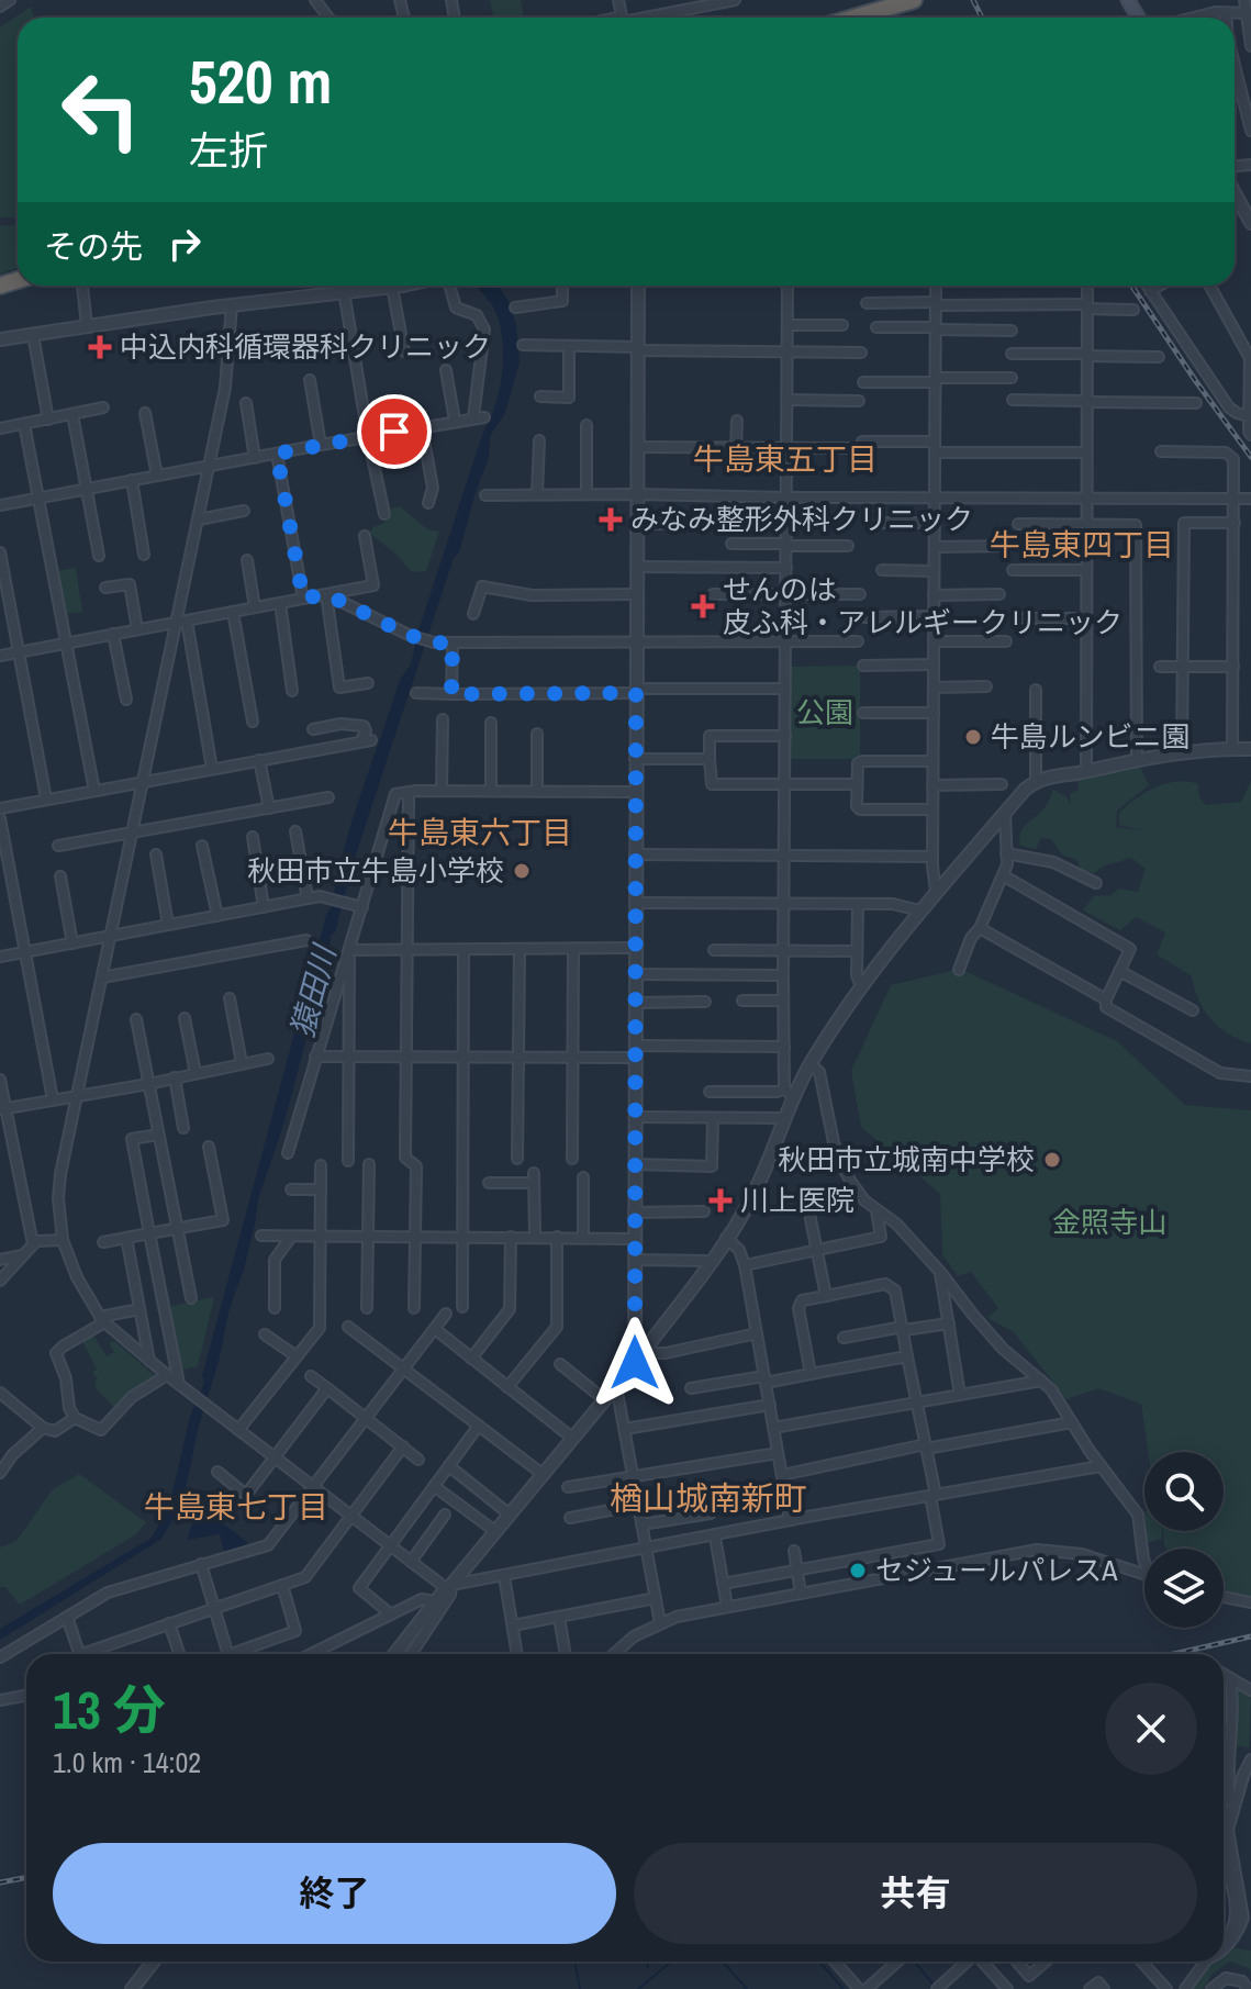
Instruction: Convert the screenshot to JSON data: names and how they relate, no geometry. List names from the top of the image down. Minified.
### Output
{"districts":["牛島東五丁目","牛島東四丁目","牛島東六丁目","楢山城南新町","牛島東七丁目"],"water":["猿田川"],"parks":["公園","金照寺山"],"places":{"health":["中込内科循環器科クリニック","みなみ整形外科クリニック","せんのは 皮ふ科・アレルギークリニック","川上医院"],"other":["牛島ルンビニ園","秋田市立牛島小学校","秋田市立城南中学校","セジュールパレスA"]},"page":{"turn":["520 m","左折"],"then":"その先","heading":["13 分","1.0 km · 14:02"],"buttons":["終了","共有"]}}
